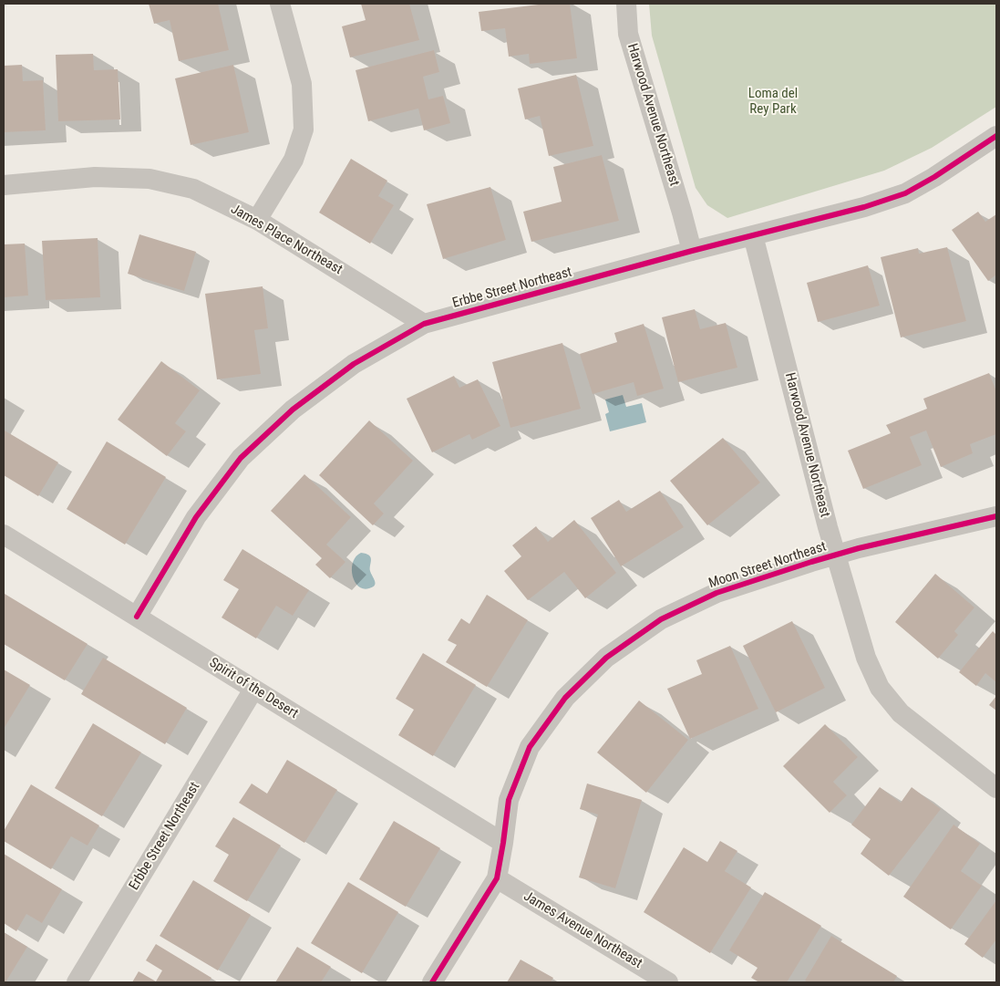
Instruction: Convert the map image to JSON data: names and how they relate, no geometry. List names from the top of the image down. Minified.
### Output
{"streets":{"street":["Harwood Avenue Northeast","James Place Northeast","Erbbe Street Northeast","Moon Street Northeast","Spirit of the Desert","James Avenue Northeast"]},"crossings":[["Harwood Avenue Northeast","Erbbe Street Northeast"],["Harwood Avenue Northeast","Moon Street Northeast"],["James Place Northeast","Erbbe Street Northeast"],["Erbbe Street Northeast","Spirit of the Desert"],["Moon Street Northeast","Spirit of the Desert"],["Moon Street Northeast","James Avenue Northeast"]],"parks":["Loma del Rey Park"]}
